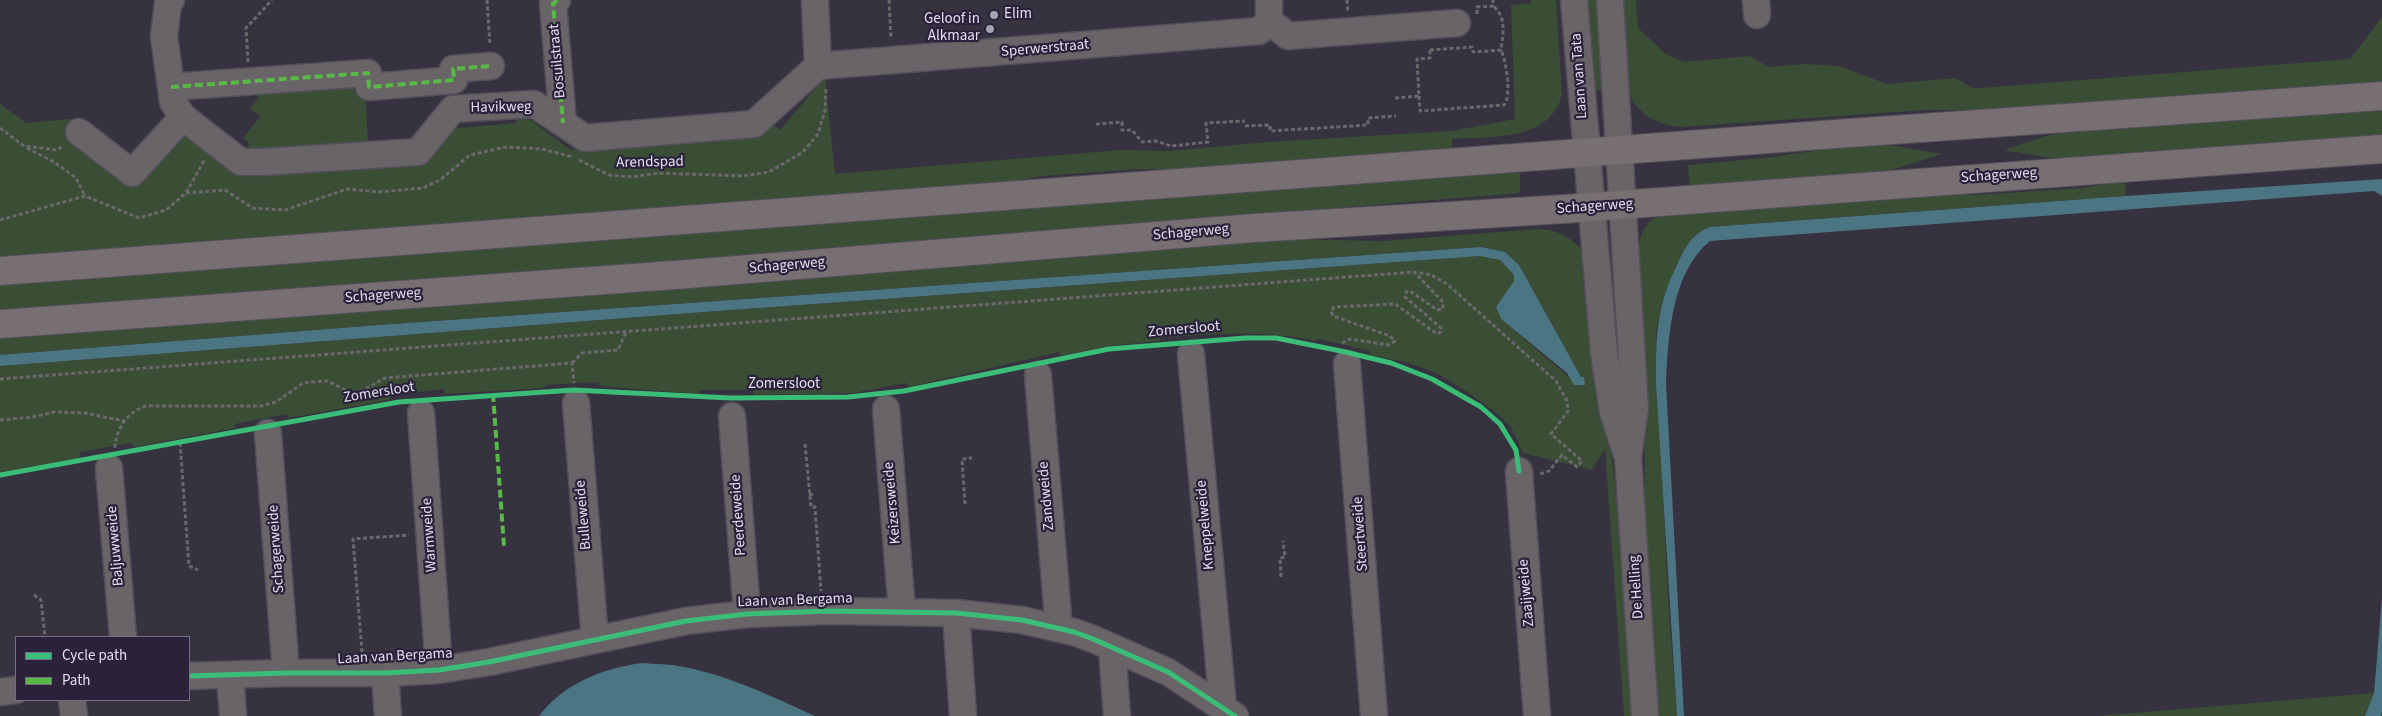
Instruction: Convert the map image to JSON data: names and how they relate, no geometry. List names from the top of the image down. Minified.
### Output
{"streets":{"main road":["Schagerweg"],"street":["Sperwerstraat","Bosuilstraat","Laan van Tata","Havikweg","Zandweide","Keizersweide","Bulleweide","Peerdeweide","Kneppelweide","Steertweide","Warmweide","Baljuwweide","Schagerweide","De Helling","Zaaijweide","Laan van Bergama"],"path":["Arendspad"],"cycle path":["Zomersloot"]},"crossings":[["Sperwerstraat","Havikweg"],["Sperwerstraat","Arendspad"],["Bosuilstraat","Havikweg"],["Laan van Tata","Schagerweg"],["Laan van Tata","De Helling"],["Havikweg","Arendspad"],["Schagerweg","De Helling"],["Zandweide","Laan van Bergama"],["Keizersweide","Laan van Bergama"],["Bulleweide","Laan van Bergama"],["Peerdeweide","Laan van Bergama"],["Kneppelweide","Laan van Bergama"],["Warmweide","Laan van Bergama"],["Schagerweide","Laan van Bergama"]],"places":["Elim","Geloof in Alkmaar"],"legend":["Cycle path","Path"]}
